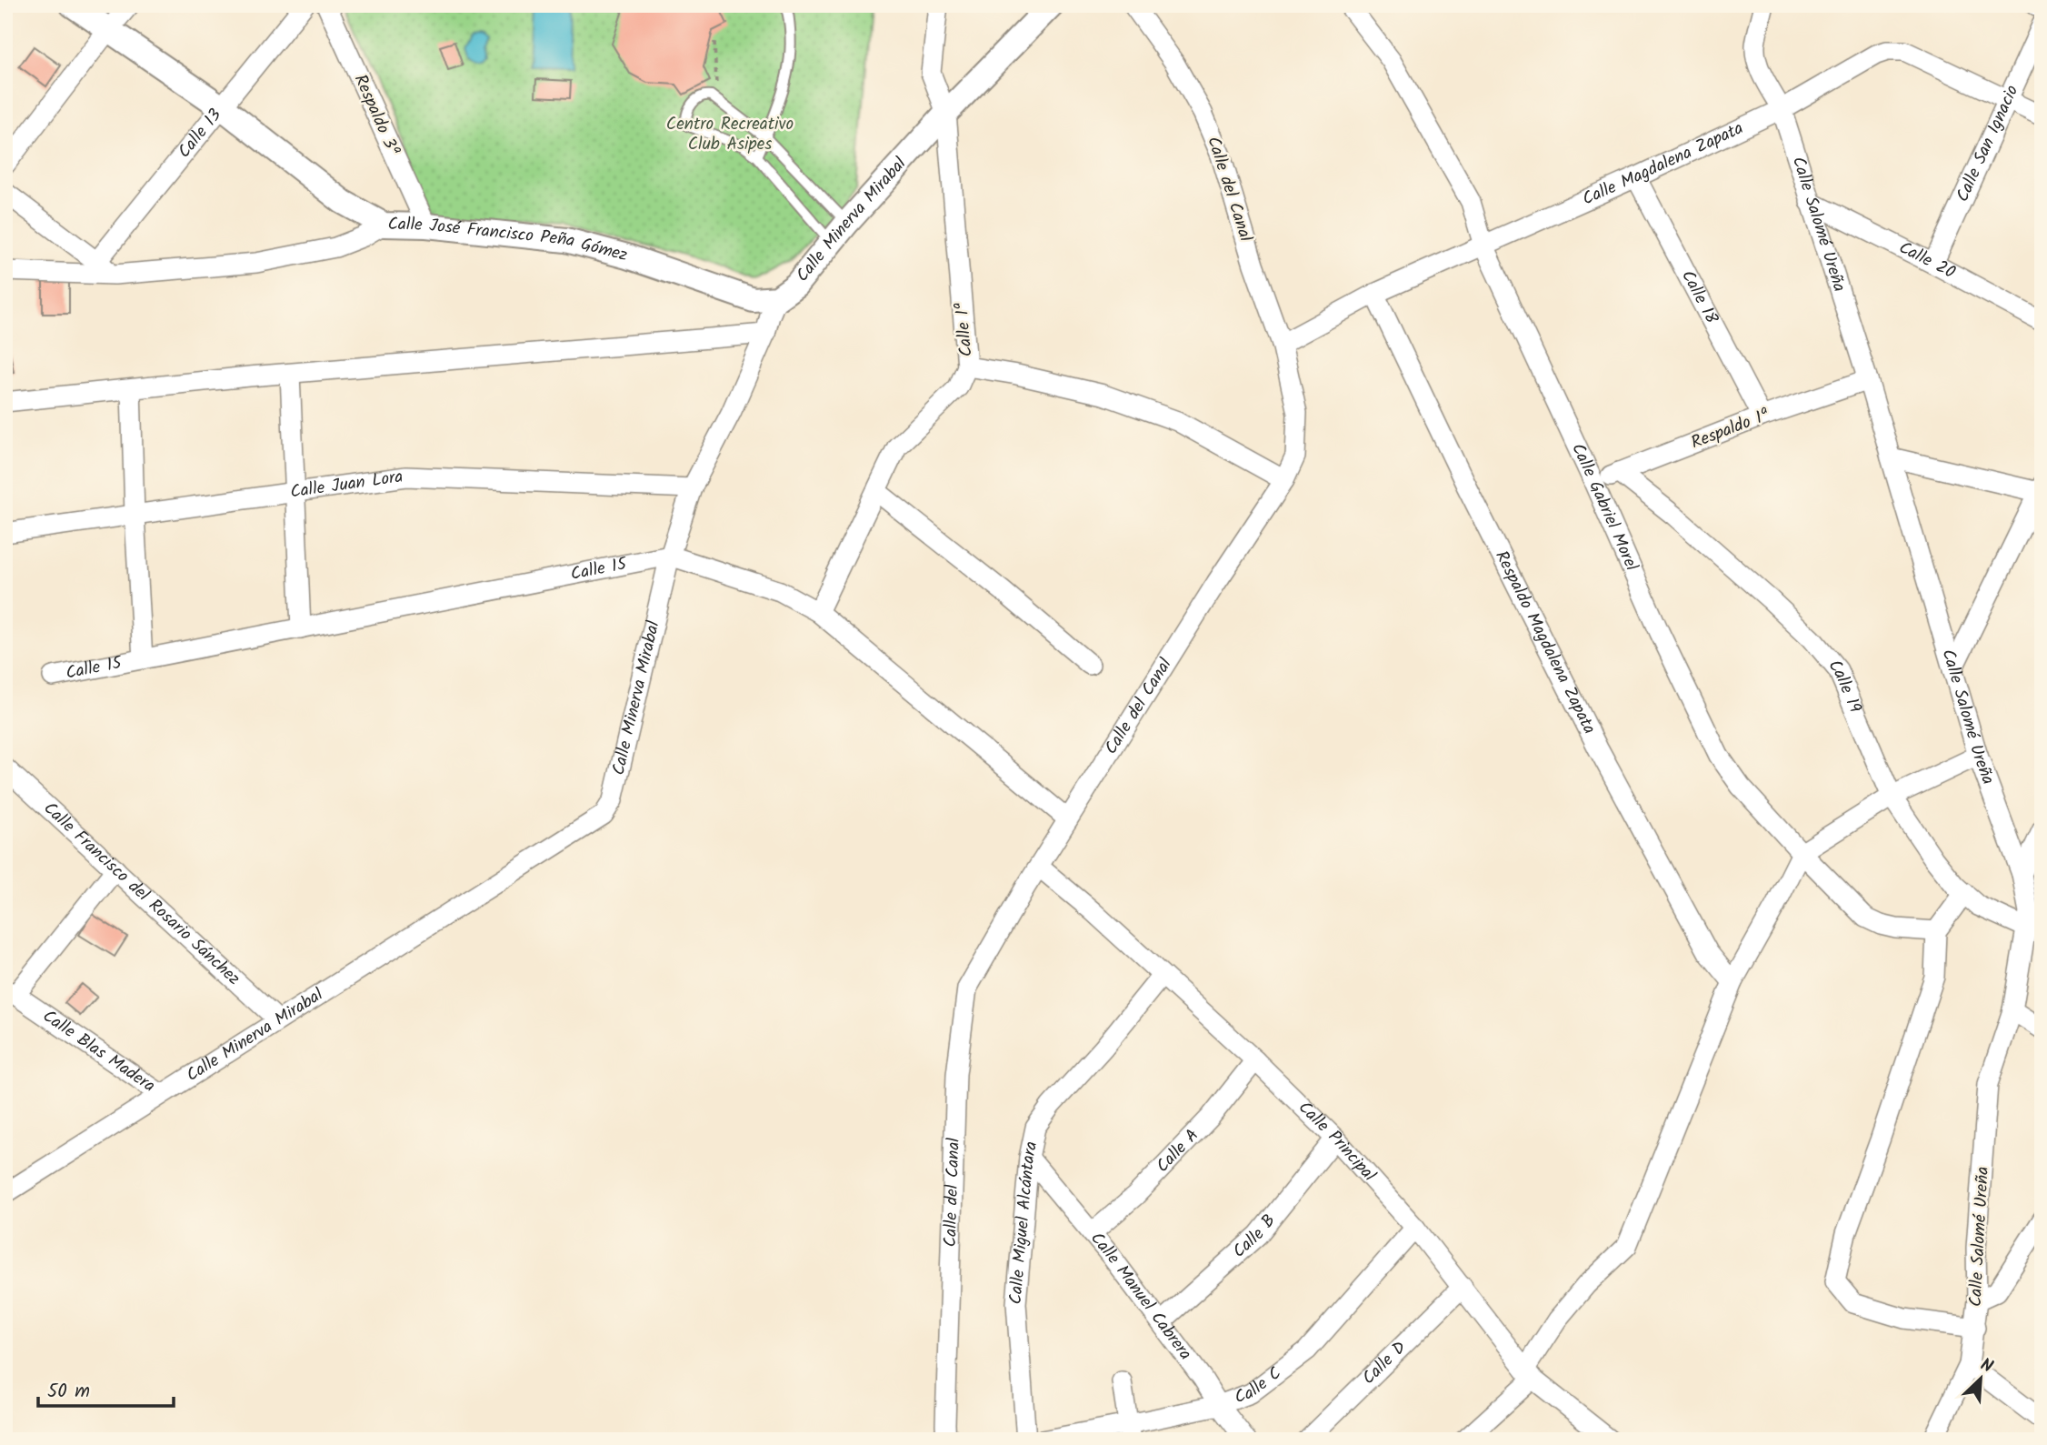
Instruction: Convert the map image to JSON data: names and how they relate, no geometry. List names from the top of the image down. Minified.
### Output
{"streets":{"street":["Respaldo 3ª","Calle 13","Calle San Ignacio","Calle Magdalena Zapata","Calle del Canal","Calle Minerva Mirabal","Calle Salomé Ureña","Calle José Francisco Peña Gómez","Calle 20","Calle 18","Calle 1ª","Respaldo 1ª","Calle Juan Lora","Calle Gabriel Morel","Calle 15","Respaldo Magdalena Zapata","Calle 19","Calle Francisco del Rosario Sánchez","Calle Blas Madera","Calle Principal","Calle A","Calle Miguel Alcántara","Calle B","Calle Manuel Cabrera","Calle D","Calle C"]},"crossings":[["Respaldo 3ª","Calle José Francisco Peña Gómez"],["Calle 13","Calle José Francisco Peña Gómez"],["Calle San Ignacio","Calle Magdalena Zapata"],["Calle San Ignacio","Calle 20"],["Calle Magdalena Zapata","Calle del Canal"],["Calle Magdalena Zapata","Calle Salomé Ureña"],["Calle Magdalena Zapata","Calle 18"],["Calle Magdalena Zapata","Calle Gabriel Morel"],["Calle Magdalena Zapata","Respaldo Magdalena Zapata"],["Calle del Canal","Calle 15"],["Calle del Canal","Calle Principal"],["Calle Minerva Mirabal","Calle José Francisco Peña Gómez"],["Calle Minerva Mirabal","Calle 1ª"],["Calle Minerva Mirabal","Calle Juan Lora"],["Calle Minerva Mirabal","Calle 15"],["Calle Minerva Mirabal","Calle Francisco del Rosario Sánchez"],["Calle Minerva Mirabal","Calle Blas Madera"],["Calle Salomé Ureña","Calle 20"],["Calle Salomé Ureña","Respaldo 1ª"],["Calle Salomé Ureña","Calle 19"],["Calle 18","Respaldo 1ª"],["Calle 1ª","Calle 15"],["Respaldo 1ª","Calle Gabriel Morel"],["Respaldo 1ª","Calle 19"],["Calle Principal","Calle A"],["Calle Principal","Calle Miguel Alcántara"],["Calle Principal","Calle B"],["Calle Principal","Calle D"],["Calle Principal","Calle C"],["Calle A","Calle Manuel Cabrera"],["Calle Miguel Alcántara","Calle Manuel Cabrera"],["Calle B","Calle Manuel Cabrera"],["Calle Manuel Cabrera","Calle C"]],"parks":["Centro Recreativo Club Asipes"],"scale_bar":"50 m","north":"top right"}
